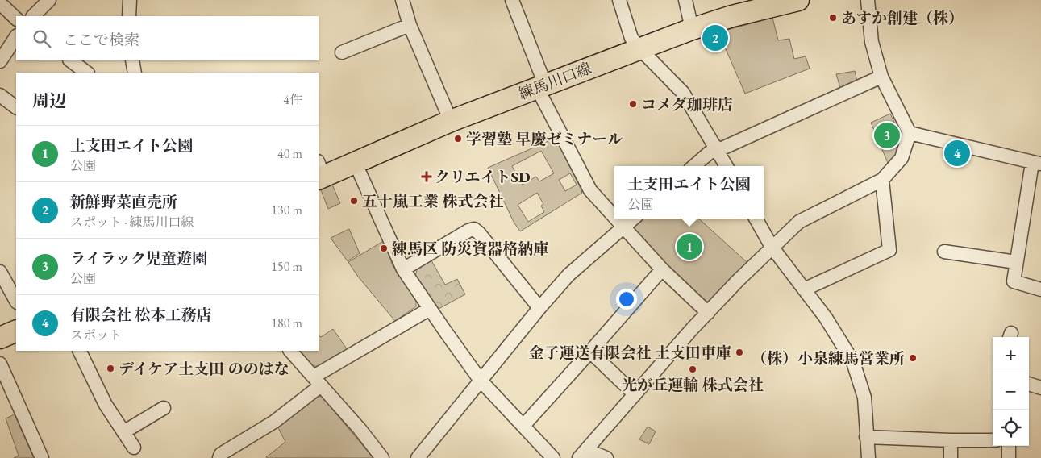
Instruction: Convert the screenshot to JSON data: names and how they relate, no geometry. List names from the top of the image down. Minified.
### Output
{"streets":{"main road":["練馬川口線"]},"places":{"other":["あすか創建（株）","コメダ珈琲店","学習塾 早慶ゼミナール","五十嵐工業 株式会社","練馬区 防災資器格納庫","金子運送有限会社 土支田車庫","（株）小泉練馬営業所","デイケア土支田 ののはな","光が丘運輸 株式会社"],"health":["クリエイトSD"]},"page":{"search":"ここで検索","pins":["2","3","4","1"],"heading":["周辺","4件"],"list":[{"mark":"1","name":"土支田エイト公園","note":"公園","value":"40 m"},{"mark":"2","name":"新鮮野菜直売所","note":"スポット · 練馬川口線","value":"130 m"},{"mark":"3","name":"ライラック児童遊園","note":"公園","value":"150 m"},{"mark":"4","name":"有限会社 松本工務店","note":"スポット","value":"180 m"}],"popup":["土支田エイト公園","公園"],"map_buttons":["+","−"]}}
